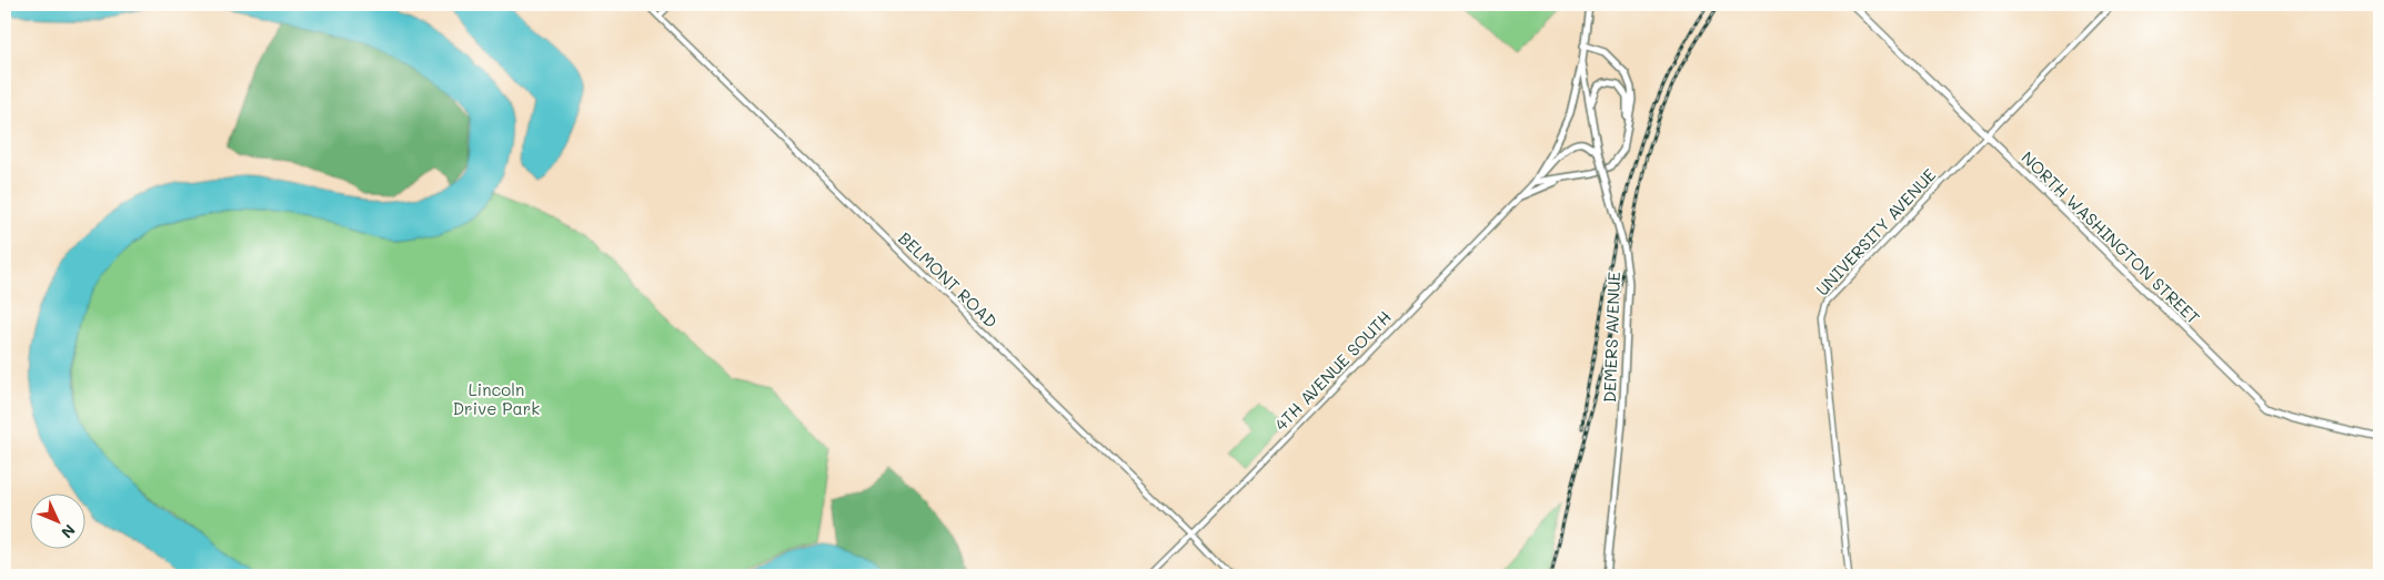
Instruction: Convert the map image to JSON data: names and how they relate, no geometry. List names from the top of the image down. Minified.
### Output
{"streets":{"main road":["NORTH WASHINGTON STREET","DEMERS AVENUE"],"street":["UNIVERSITY AVENUE","BELMONT ROAD","4TH AVENUE SOUTH"]},"crossings":[["UNIVERSITY AVENUE","NORTH WASHINGTON STREET"],["BELMONT ROAD","4TH AVENUE SOUTH"]],"parks":["Lincoln Drive Park"],"north":"bottom right"}
